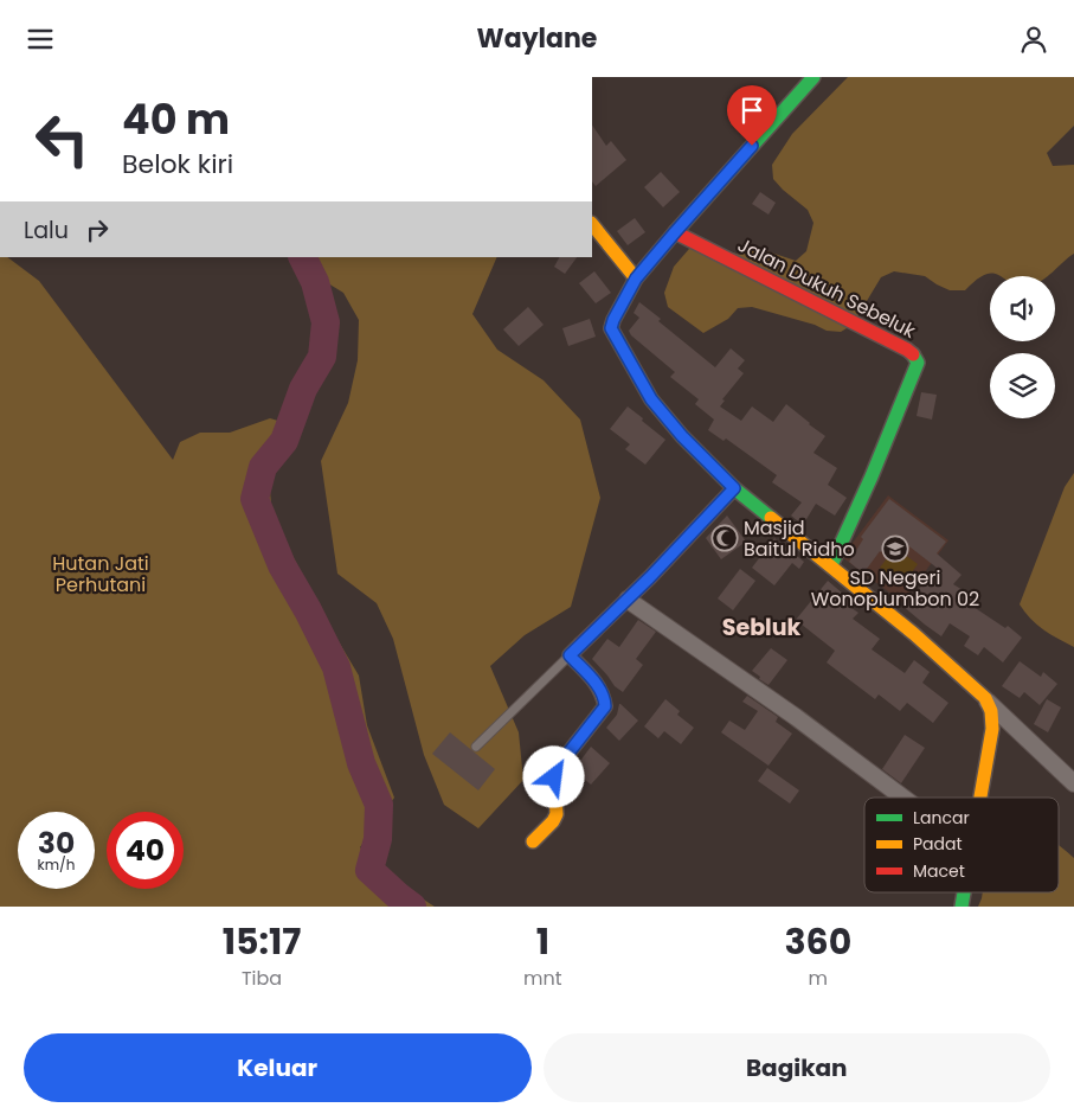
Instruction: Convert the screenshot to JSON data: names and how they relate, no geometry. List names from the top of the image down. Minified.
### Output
{"streets":{"street":["Jalan Dukuh Sebeluk"]},"districts":["Sebluk"],"parks":["Hutan Jati Perhutani"],"places":{"mosque":["Masjid Baitul Ridho"],"school or university":["SD Negeri Wonoplumbon 02"]},"legend":["Lancar","Padat","Macet"],"page":{"header":"Waylane","turn":["40 m","Belok kiri"],"then":"Lalu","speed":"30 km/h","limit":"40","eta":["15:17","Tiba","1","mnt","360","m"],"buttons":["Keluar","Bagikan"]}}
